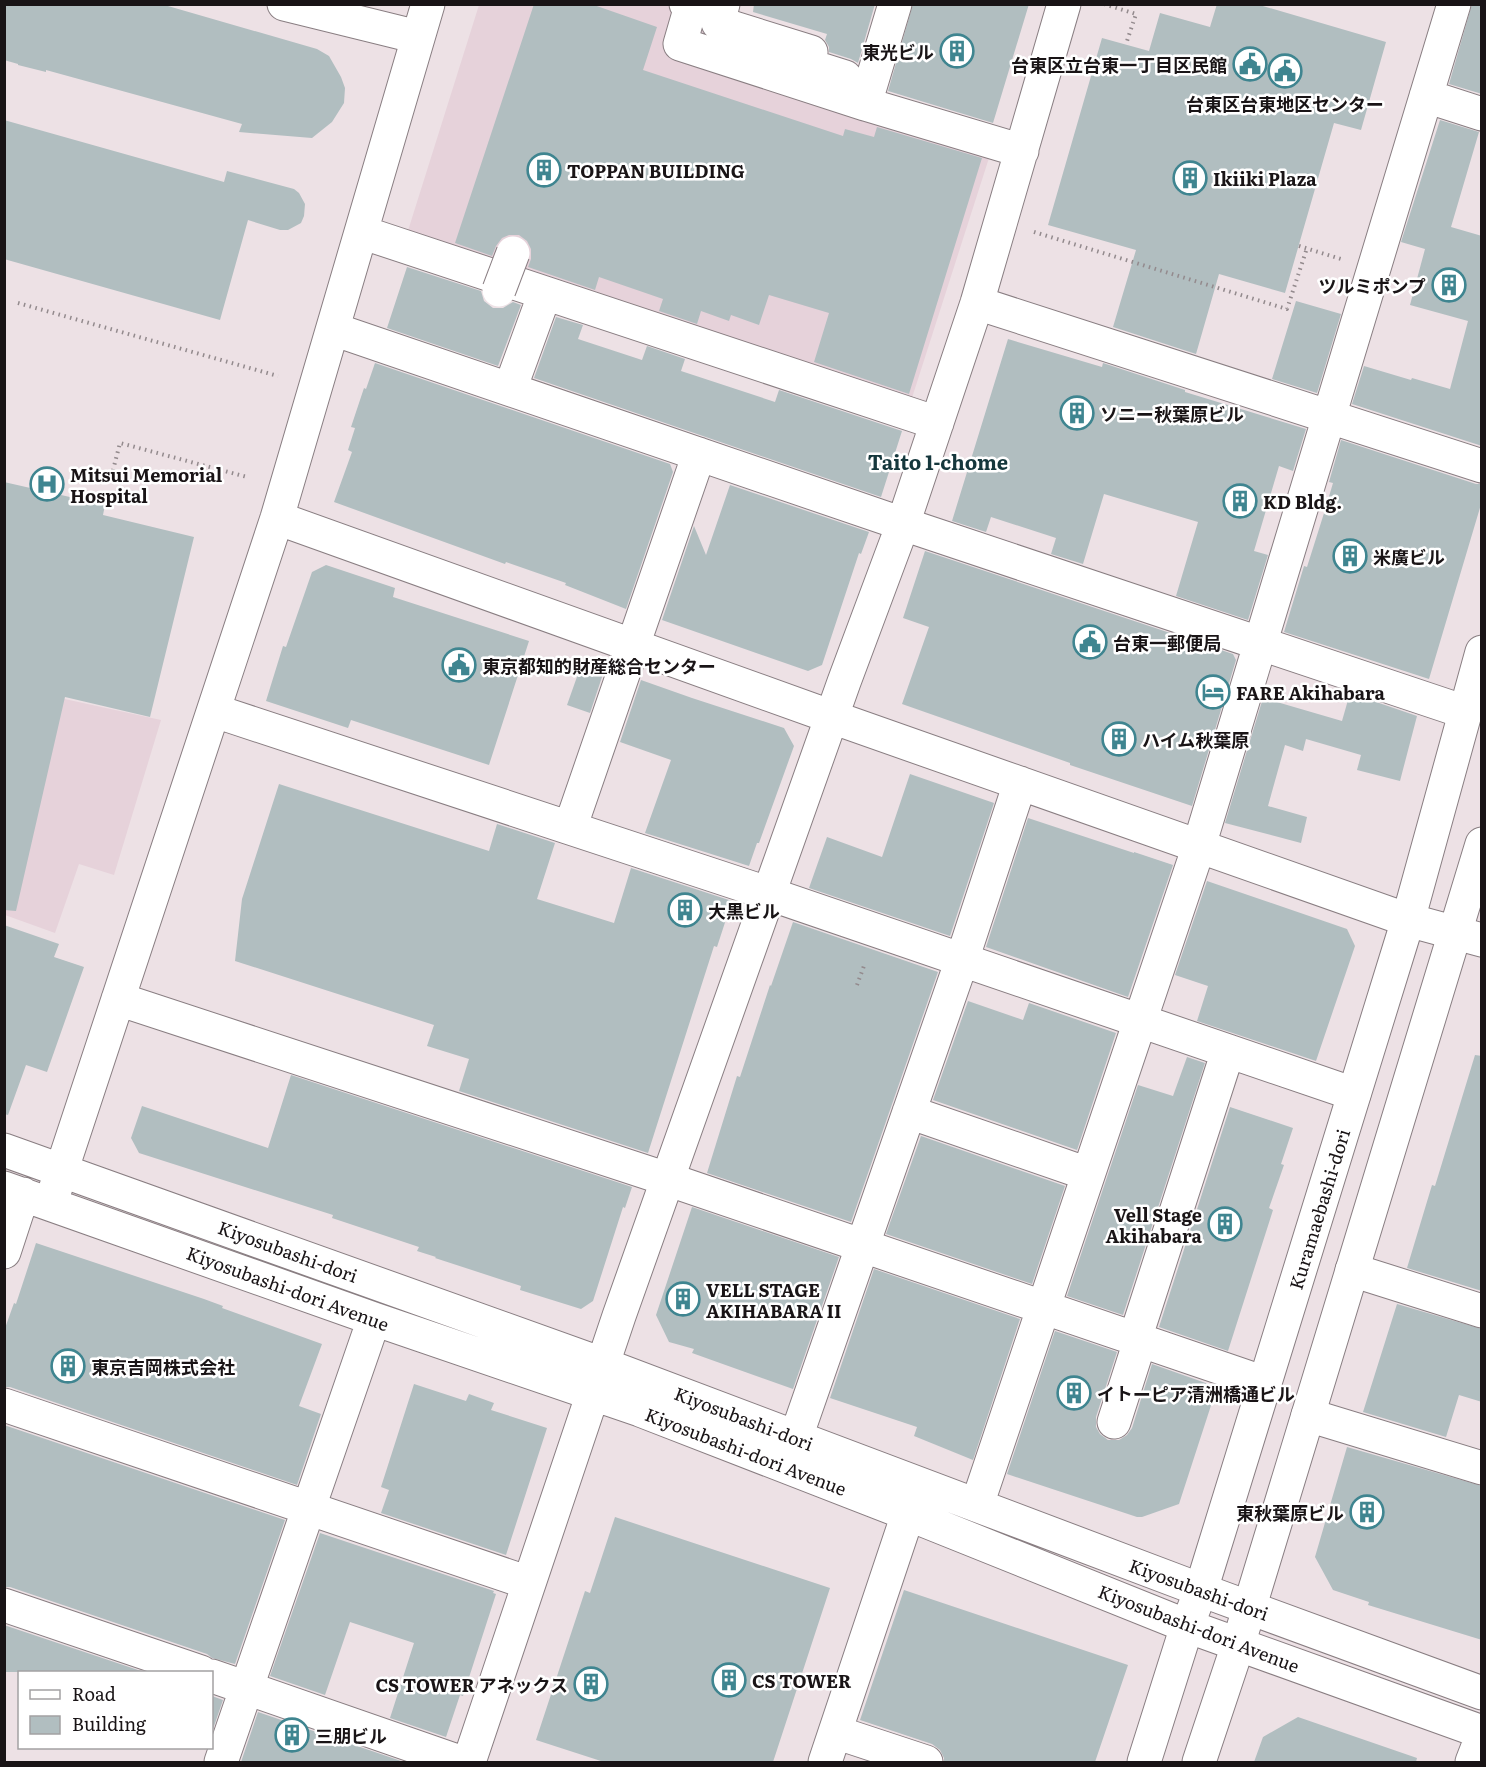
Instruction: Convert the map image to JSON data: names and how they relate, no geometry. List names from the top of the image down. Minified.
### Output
{"streets":{"street":["Kuramaebashi-dori","Kiyosubashi-dori","Kiyosubashi-dori Avenue"]},"crossings":[["Kuramaebashi-dori","Kiyosubashi-dori"],["Kuramaebashi-dori","Kiyosubashi-dori Avenue"],["Kiyosubashi-dori","Kiyosubashi-dori Avenue"]],"districts":["Taito 1-chome"],"places":{"building":["東光ビル","TOPPAN BUILDING","Ikiiki Plaza","ツルミポンプ","ソニー秋葉原ビル","KD Bldg.","米廣ビル","ハイム秋葉原","大黒ビル","Vell Stage Akihabara","VELL STAGE AKIHABARA II","東京吉岡株式会社","イトーピア清洲橋通ビル","東秋葉原ビル","CS TOWER","CS TOWER アネックス","三朋ビル"],"public building":["台東区立台東一丁目区民館","台東区台東地区センター","台東一郵便局","東京都知的財産総合センター"],"hospital":["Mitsui Memorial Hospital"],"hotel":["FARE Akihabara"]},"legend":["Road","Building"]}
